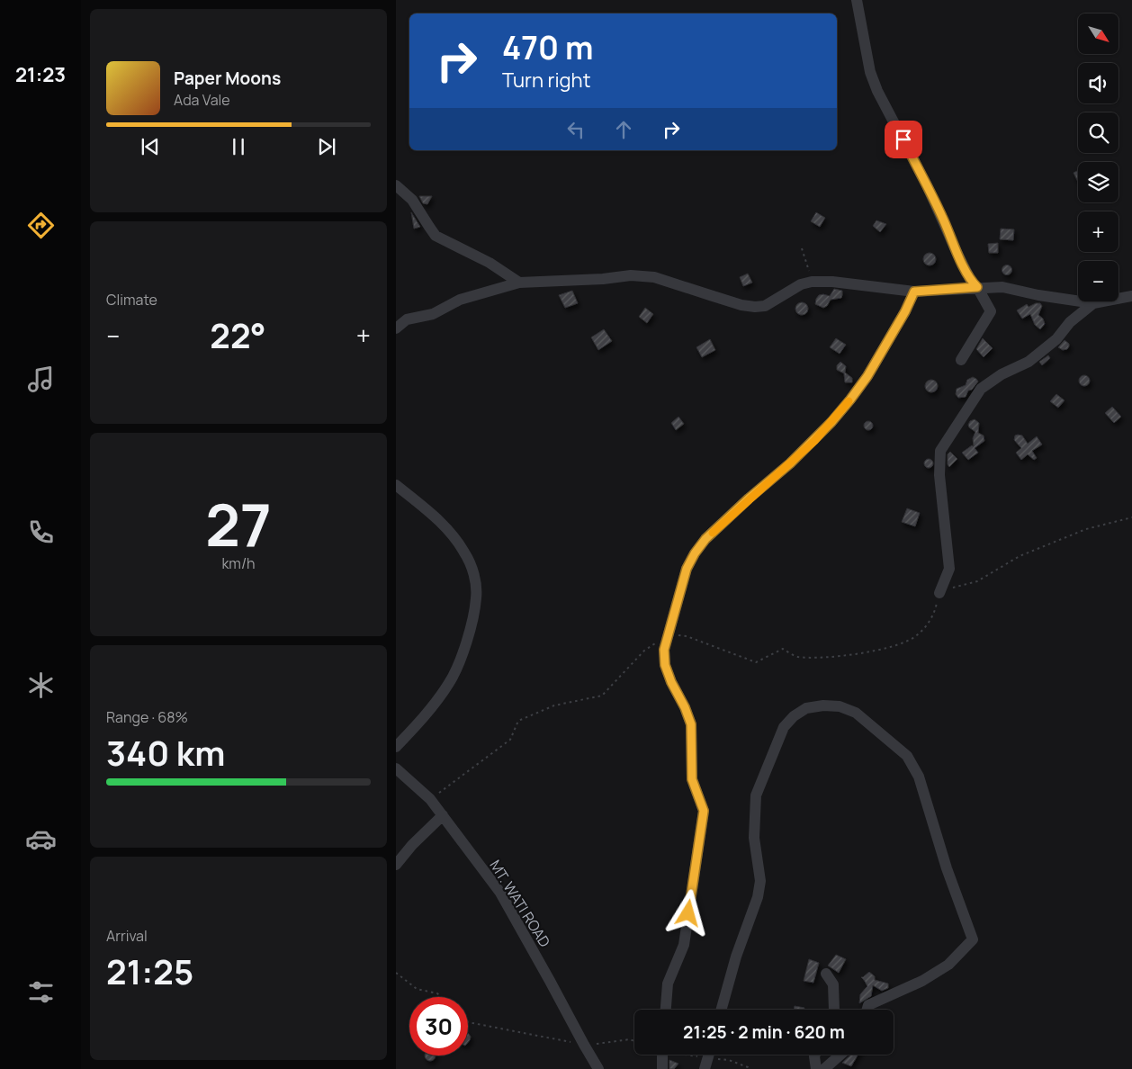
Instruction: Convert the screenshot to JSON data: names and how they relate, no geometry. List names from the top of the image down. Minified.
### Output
{"streets":{"street":["MT. WATI ROAD"]},"north":"bottom right","page":{"tabs":"21:23","map_buttons":["+","−"],"turn":["470 m","Turn right"],"song":["Paper Moons","Ada Vale"],"tile":["Climate",["27","km/h"],["Range · 68%","340 km"],["Arrival","21:25"]],"heat":["−","22°","+"],"limit":"30","trip":"21:25 · 2 min · 620 m"}}
